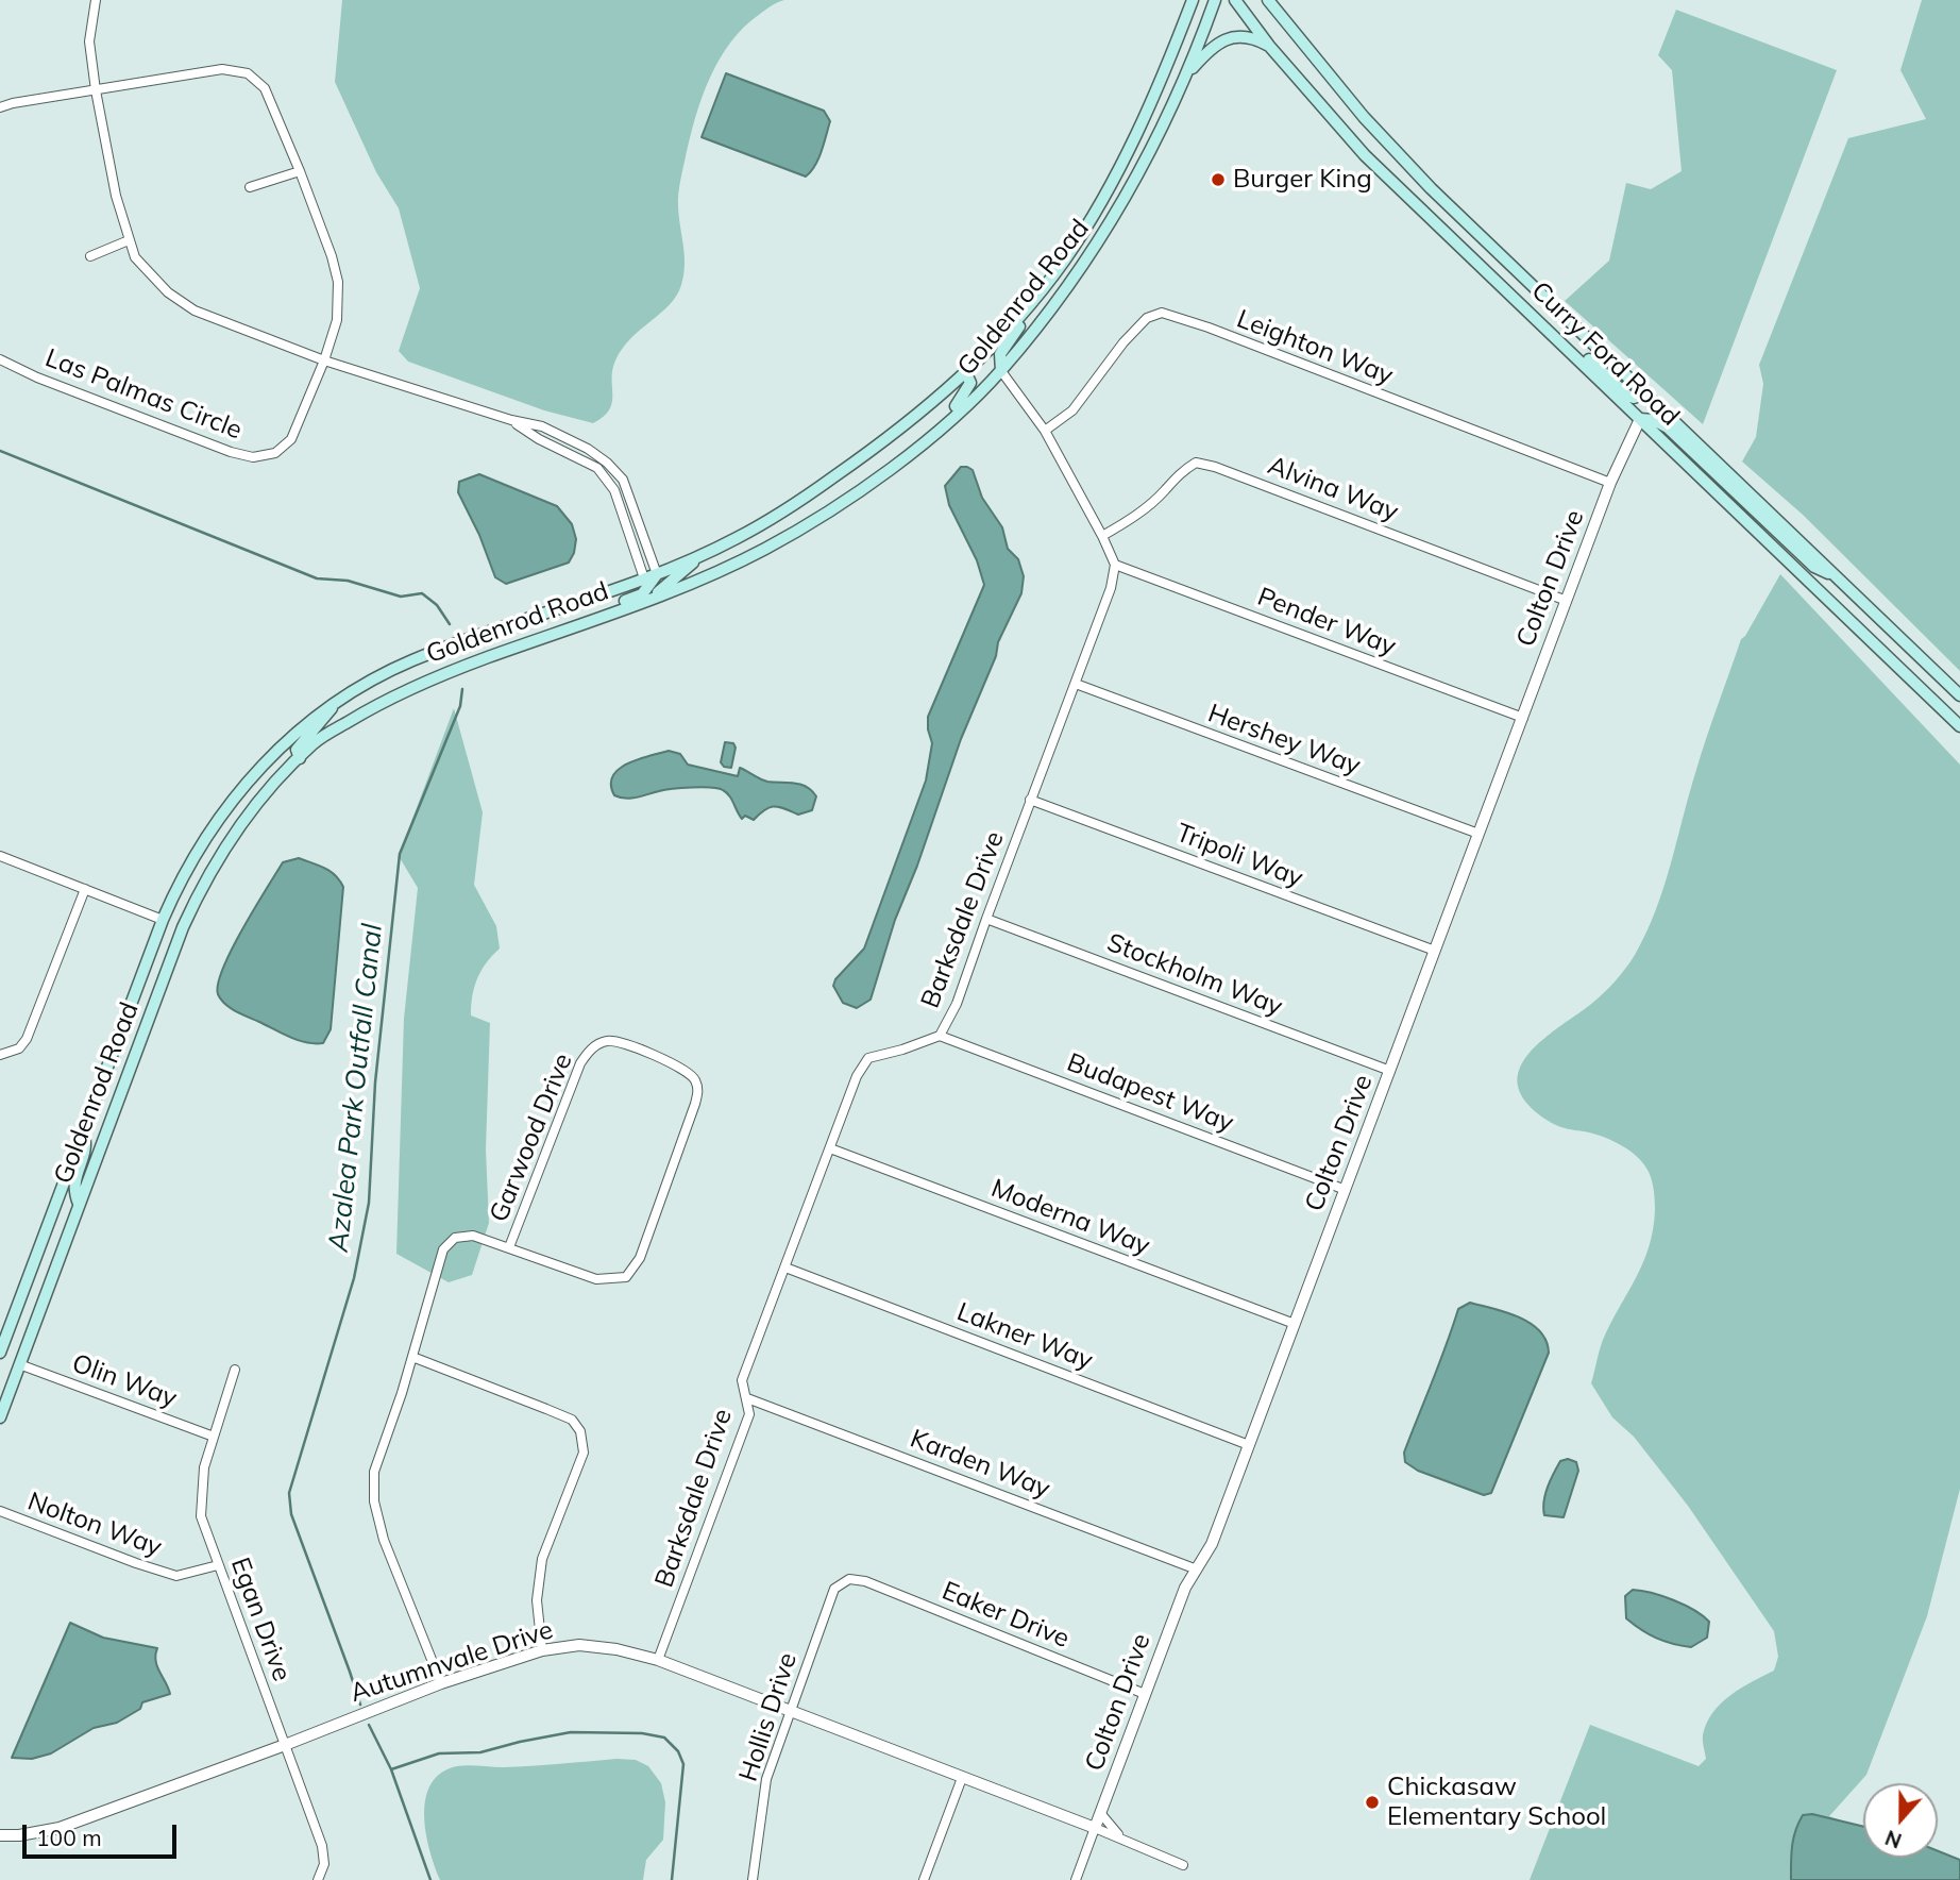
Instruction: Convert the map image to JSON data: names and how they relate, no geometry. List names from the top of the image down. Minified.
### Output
{"streets":{"main road":["Goldenrod Road","Curry Ford Road"],"street":["Leighton Way","Las Palmas Circle","Alvina Way","Colton Drive","Pender Way","Hershey Way","Tripoli Way","Barksdale Drive","Stockholm Way","Budapest Way","Garwood Drive","Moderna Way","Lakner Way","Olin Way","Karden Way","Nolton Way","Eaker Drive","Egan Drive","Autumnvale Drive","Hollis Drive"]},"crossings":[["Goldenrod Road","Olin Way"],["Leighton Way","Colton Drive"],["Curry Ford Road","Colton Drive"],["Alvina Way","Colton Drive"],["Colton Drive","Pender Way"],["Colton Drive","Hershey Way"],["Colton Drive","Tripoli Way"],["Colton Drive","Stockholm Way"],["Colton Drive","Budapest Way"],["Colton Drive","Moderna Way"],["Colton Drive","Lakner Way"],["Colton Drive","Karden Way"],["Colton Drive","Eaker Drive"],["Colton Drive","Autumnvale Drive"],["Pender Way","Barksdale Drive"],["Hershey Way","Barksdale Drive"],["Tripoli Way","Barksdale Drive"],["Barksdale Drive","Stockholm Way"],["Barksdale Drive","Budapest Way"],["Barksdale Drive","Moderna Way"],["Barksdale Drive","Lakner Way"],["Barksdale Drive","Karden Way"],["Barksdale Drive","Autumnvale Drive"],["Garwood Drive","Autumnvale Drive"],["Olin Way","Egan Drive"],["Nolton Way","Egan Drive"],["Eaker Drive","Hollis Drive"],["Egan Drive","Autumnvale Drive"],["Autumnvale Drive","Hollis Drive"]],"water":["Azalea Park Outfall Canal"],"places":["Burger King","Chickasaw Elementary School"],"scale_bar":"100 m","north":"bottom"}
